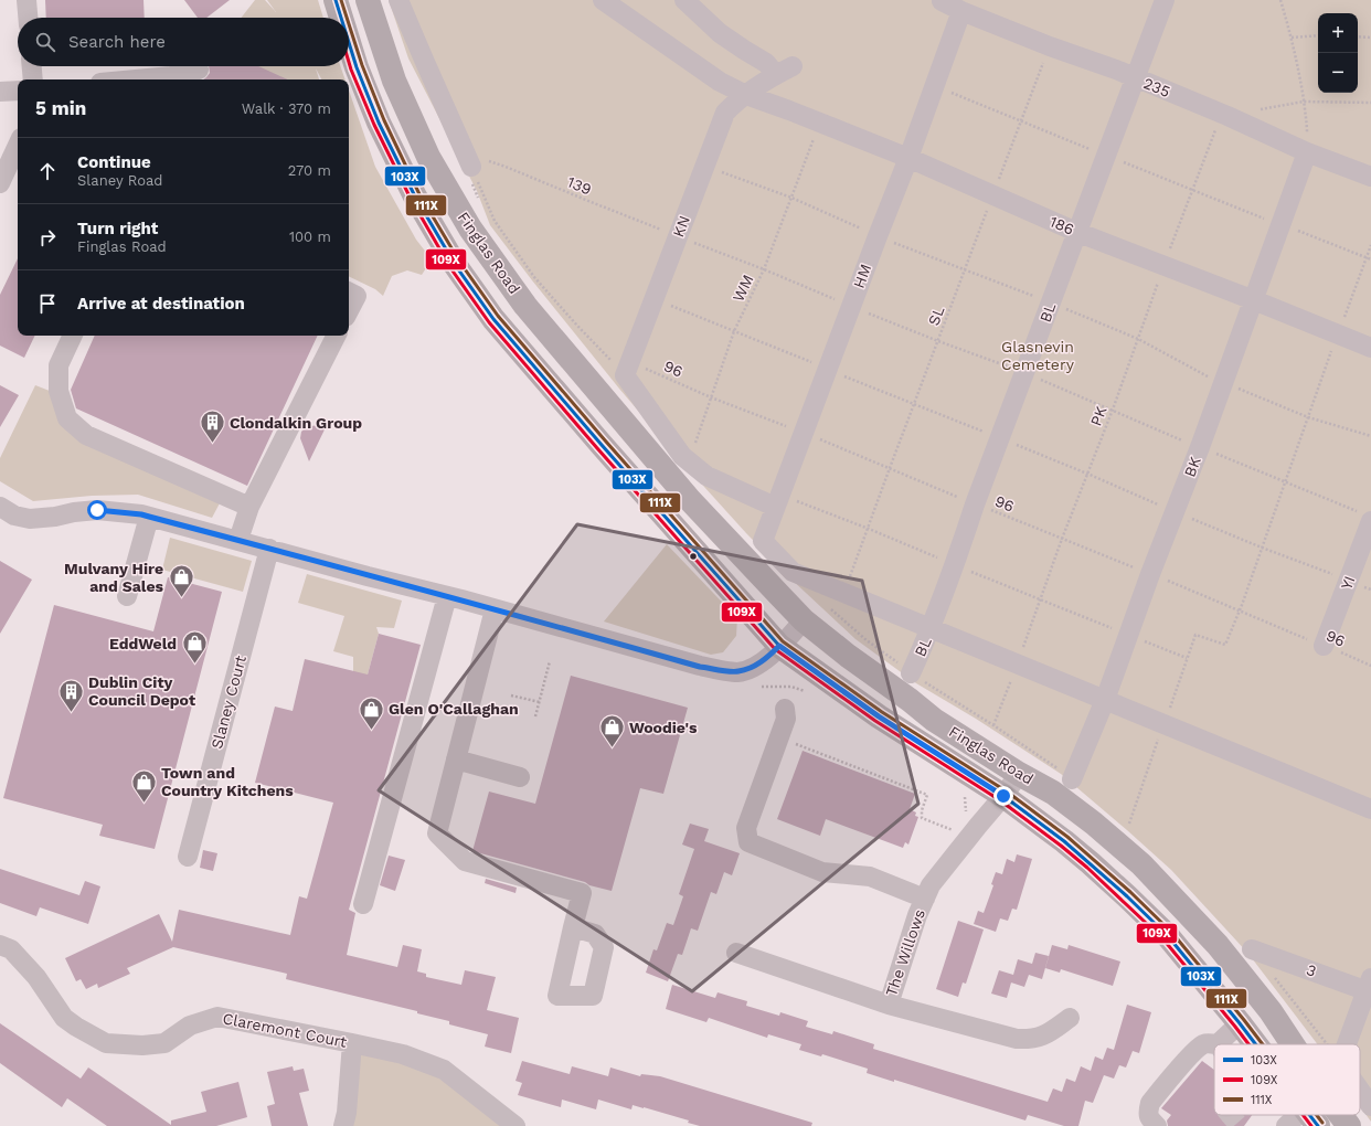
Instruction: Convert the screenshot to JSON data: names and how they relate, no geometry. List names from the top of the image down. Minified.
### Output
{"streets":{"main road":["Finglas Road"],"street":["235","186","KN","HM","BL","BK","YI","Slaney Court","The Willows","3","Claremont Court"],"path":["139","WM","SL","96","PK"]},"crossings":[["235","HM"],["235","BL"],["235","SL"],["235","PK"],["235","BK"],["139","KN"],["186","KN"],["186","HM"],["186","WM"],["186","BL"],["186","SL"],["186","PK"],["186","BK"],["KN","96"],["Finglas Road","The Willows"],["HM","SL"],["HM","96"],["WM","96"],["BL","96"],["SL","96"],["96","PK"],["96","BK"],["96","YI"]],"parks":["Glasnevin Cemetery"],"places":{"building":["Clondalkin Group","Dublin City Council Depot"],"shop":["Mulvany Hire and Sales","EddWeld","Glen O'Callaghan","Woodie's","Town and Country Kitchens"]},"lines":["transit line 103X","transit line 111X","transit line 109X"],"legend":["103X","109X","111X"],"page":{"map_buttons":["+","−"],"search":"Search here","heading":["5 min","Walk · 370 m"],"list":[["Continue","Slaney Road","270 m"],["Turn right","Finglas Road","100 m"],"Arrive at destination"]}}
